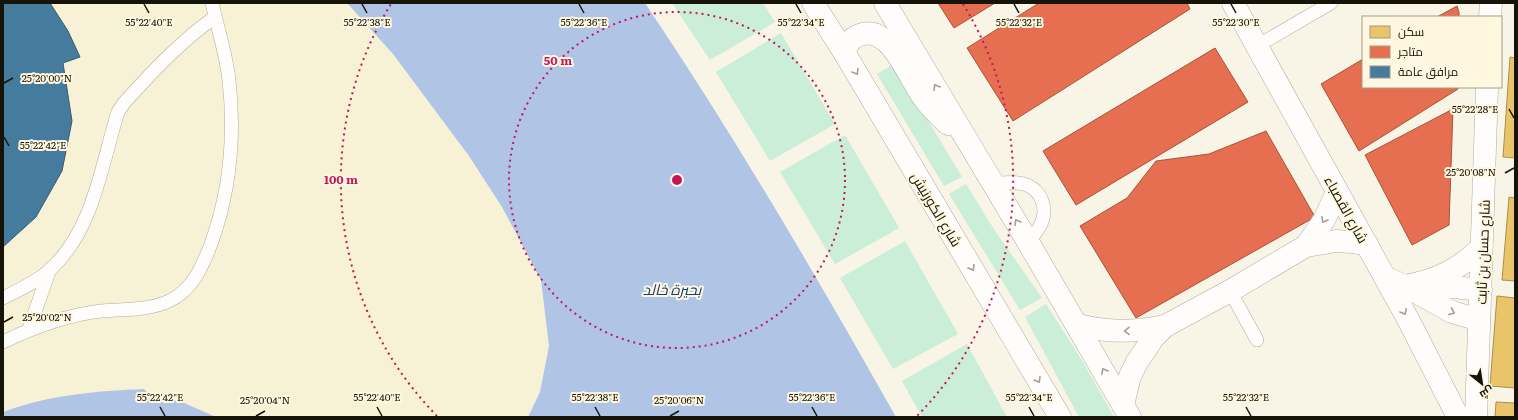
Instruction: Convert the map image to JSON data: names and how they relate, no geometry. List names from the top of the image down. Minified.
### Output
{"streets":{"street":["شارع الكورنيش","شارع القصباء","شارع حسان بن ثابت"]},"water":["بحيرة خالد"],"legend":["سكن","متاجر","مرافق عامة"],"north":"bottom right","coordinates":["55°22'40\"E","55°22'38\"E","55°22'36\"E","55°22'34\"E","55°22'32\"E","55°22'30\"E","25°20'00\"N","55°22'28\"E","55°22'42\"E","25°20'08\"N","25°20'02\"N","25°20'04\"N","25°20'06\"N"],"rings":["50 m","100 m"]}
